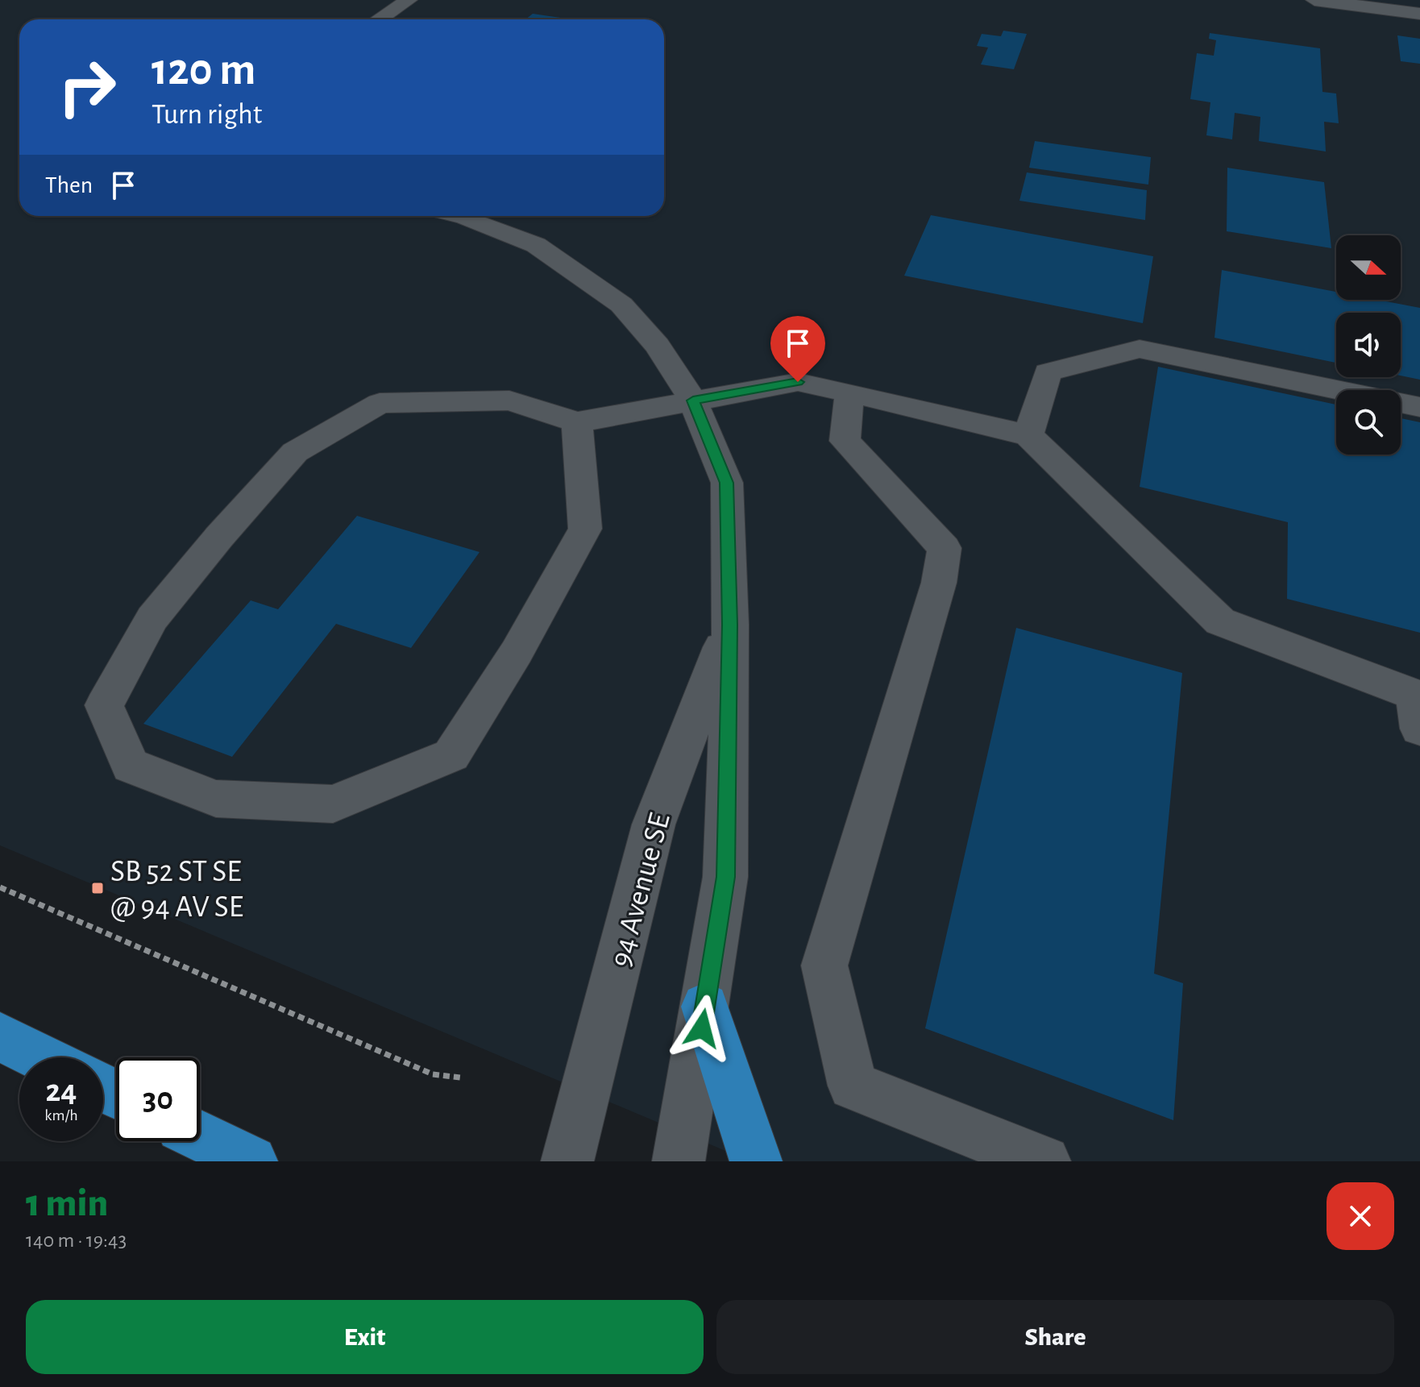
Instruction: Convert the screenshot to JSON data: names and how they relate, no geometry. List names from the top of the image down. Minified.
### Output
{"streets":{"street":["94 Avenue SE"]},"places":{"transit":["SB 52 ST SE @ 94 AV SE"]},"north":"right","page":{"turn":["120 m","Turn right"],"then":"Then","speed":"24 km/h","limit":"30","heading":["1 min","140 m · 19:43"],"buttons":["Exit","Share"]}}
